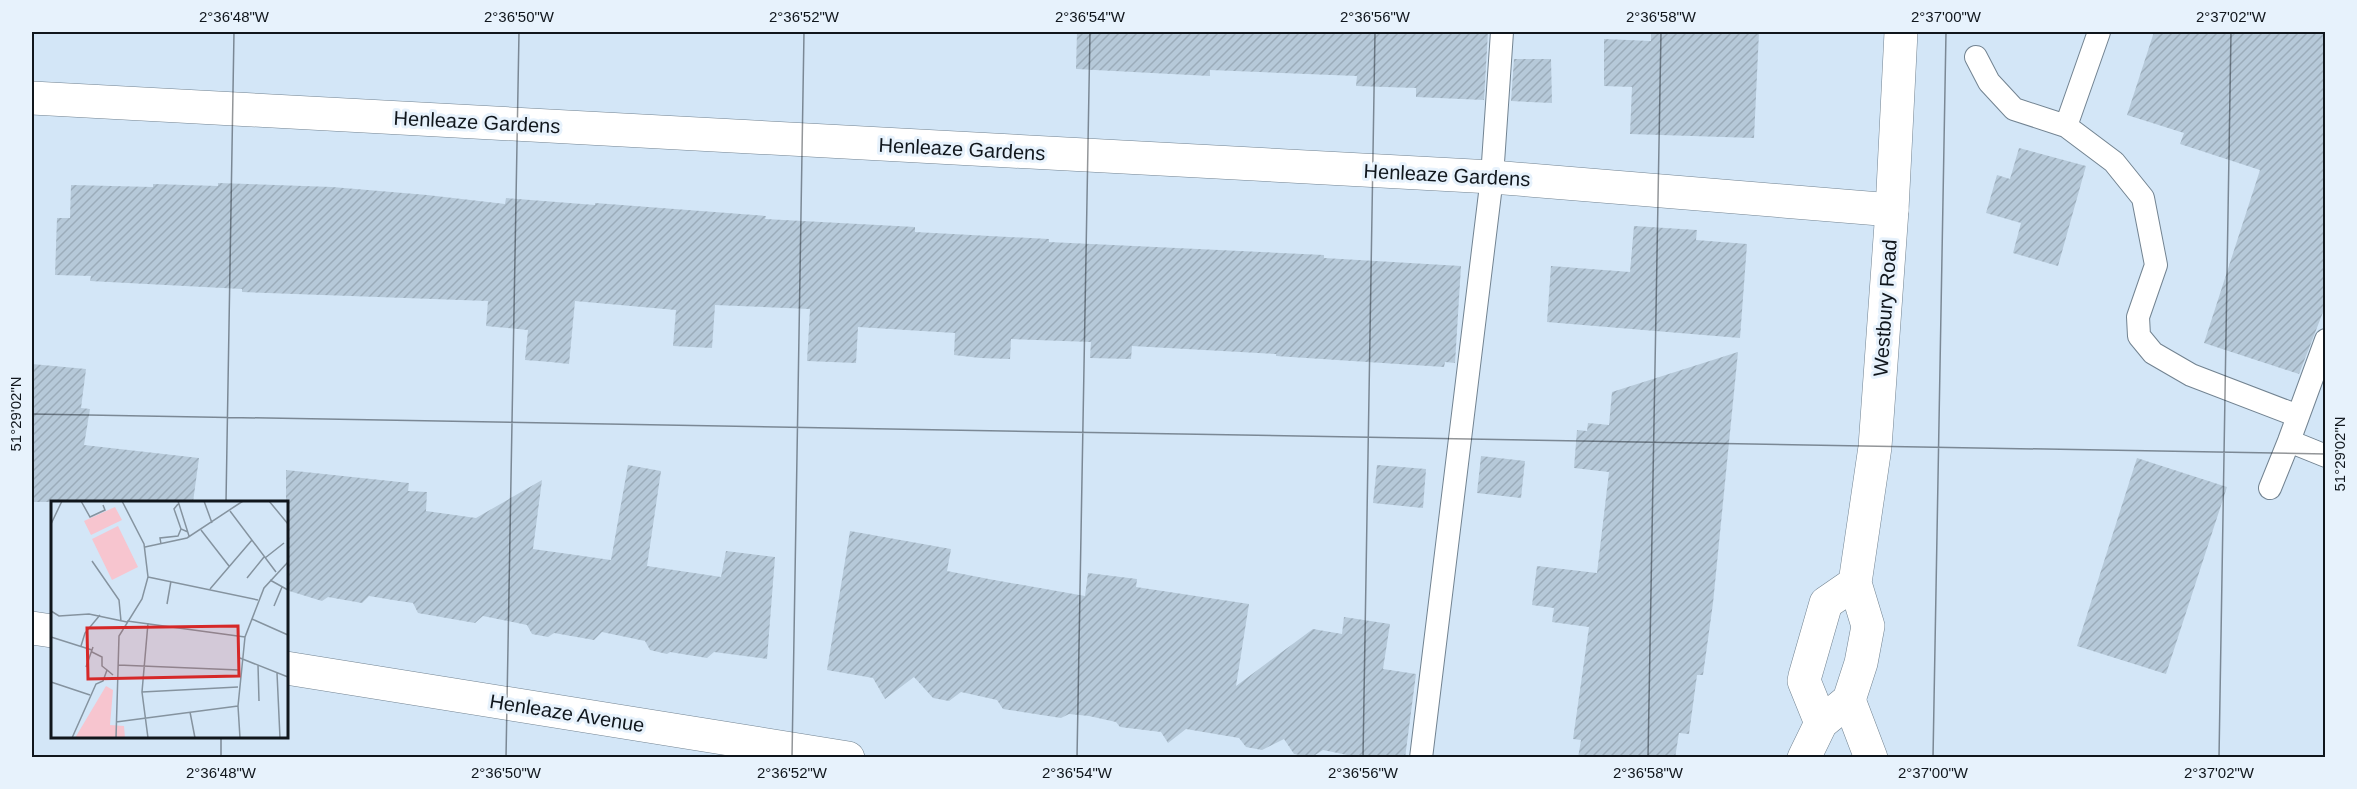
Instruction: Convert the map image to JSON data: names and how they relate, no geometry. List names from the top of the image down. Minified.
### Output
{"streets":{"street":["Henleaze Gardens","Westbury Road","Henleaze Avenue"]},"crossings":[["Henleaze Gardens","Westbury Road"]],"coordinates":["2°36'48\"W","2°36'50\"W","2°36'52\"W","2°36'54\"W","2°36'56\"W","2°36'58\"W","2°37'00\"W","2°37'02\"W","51°29'02\"N"]}
